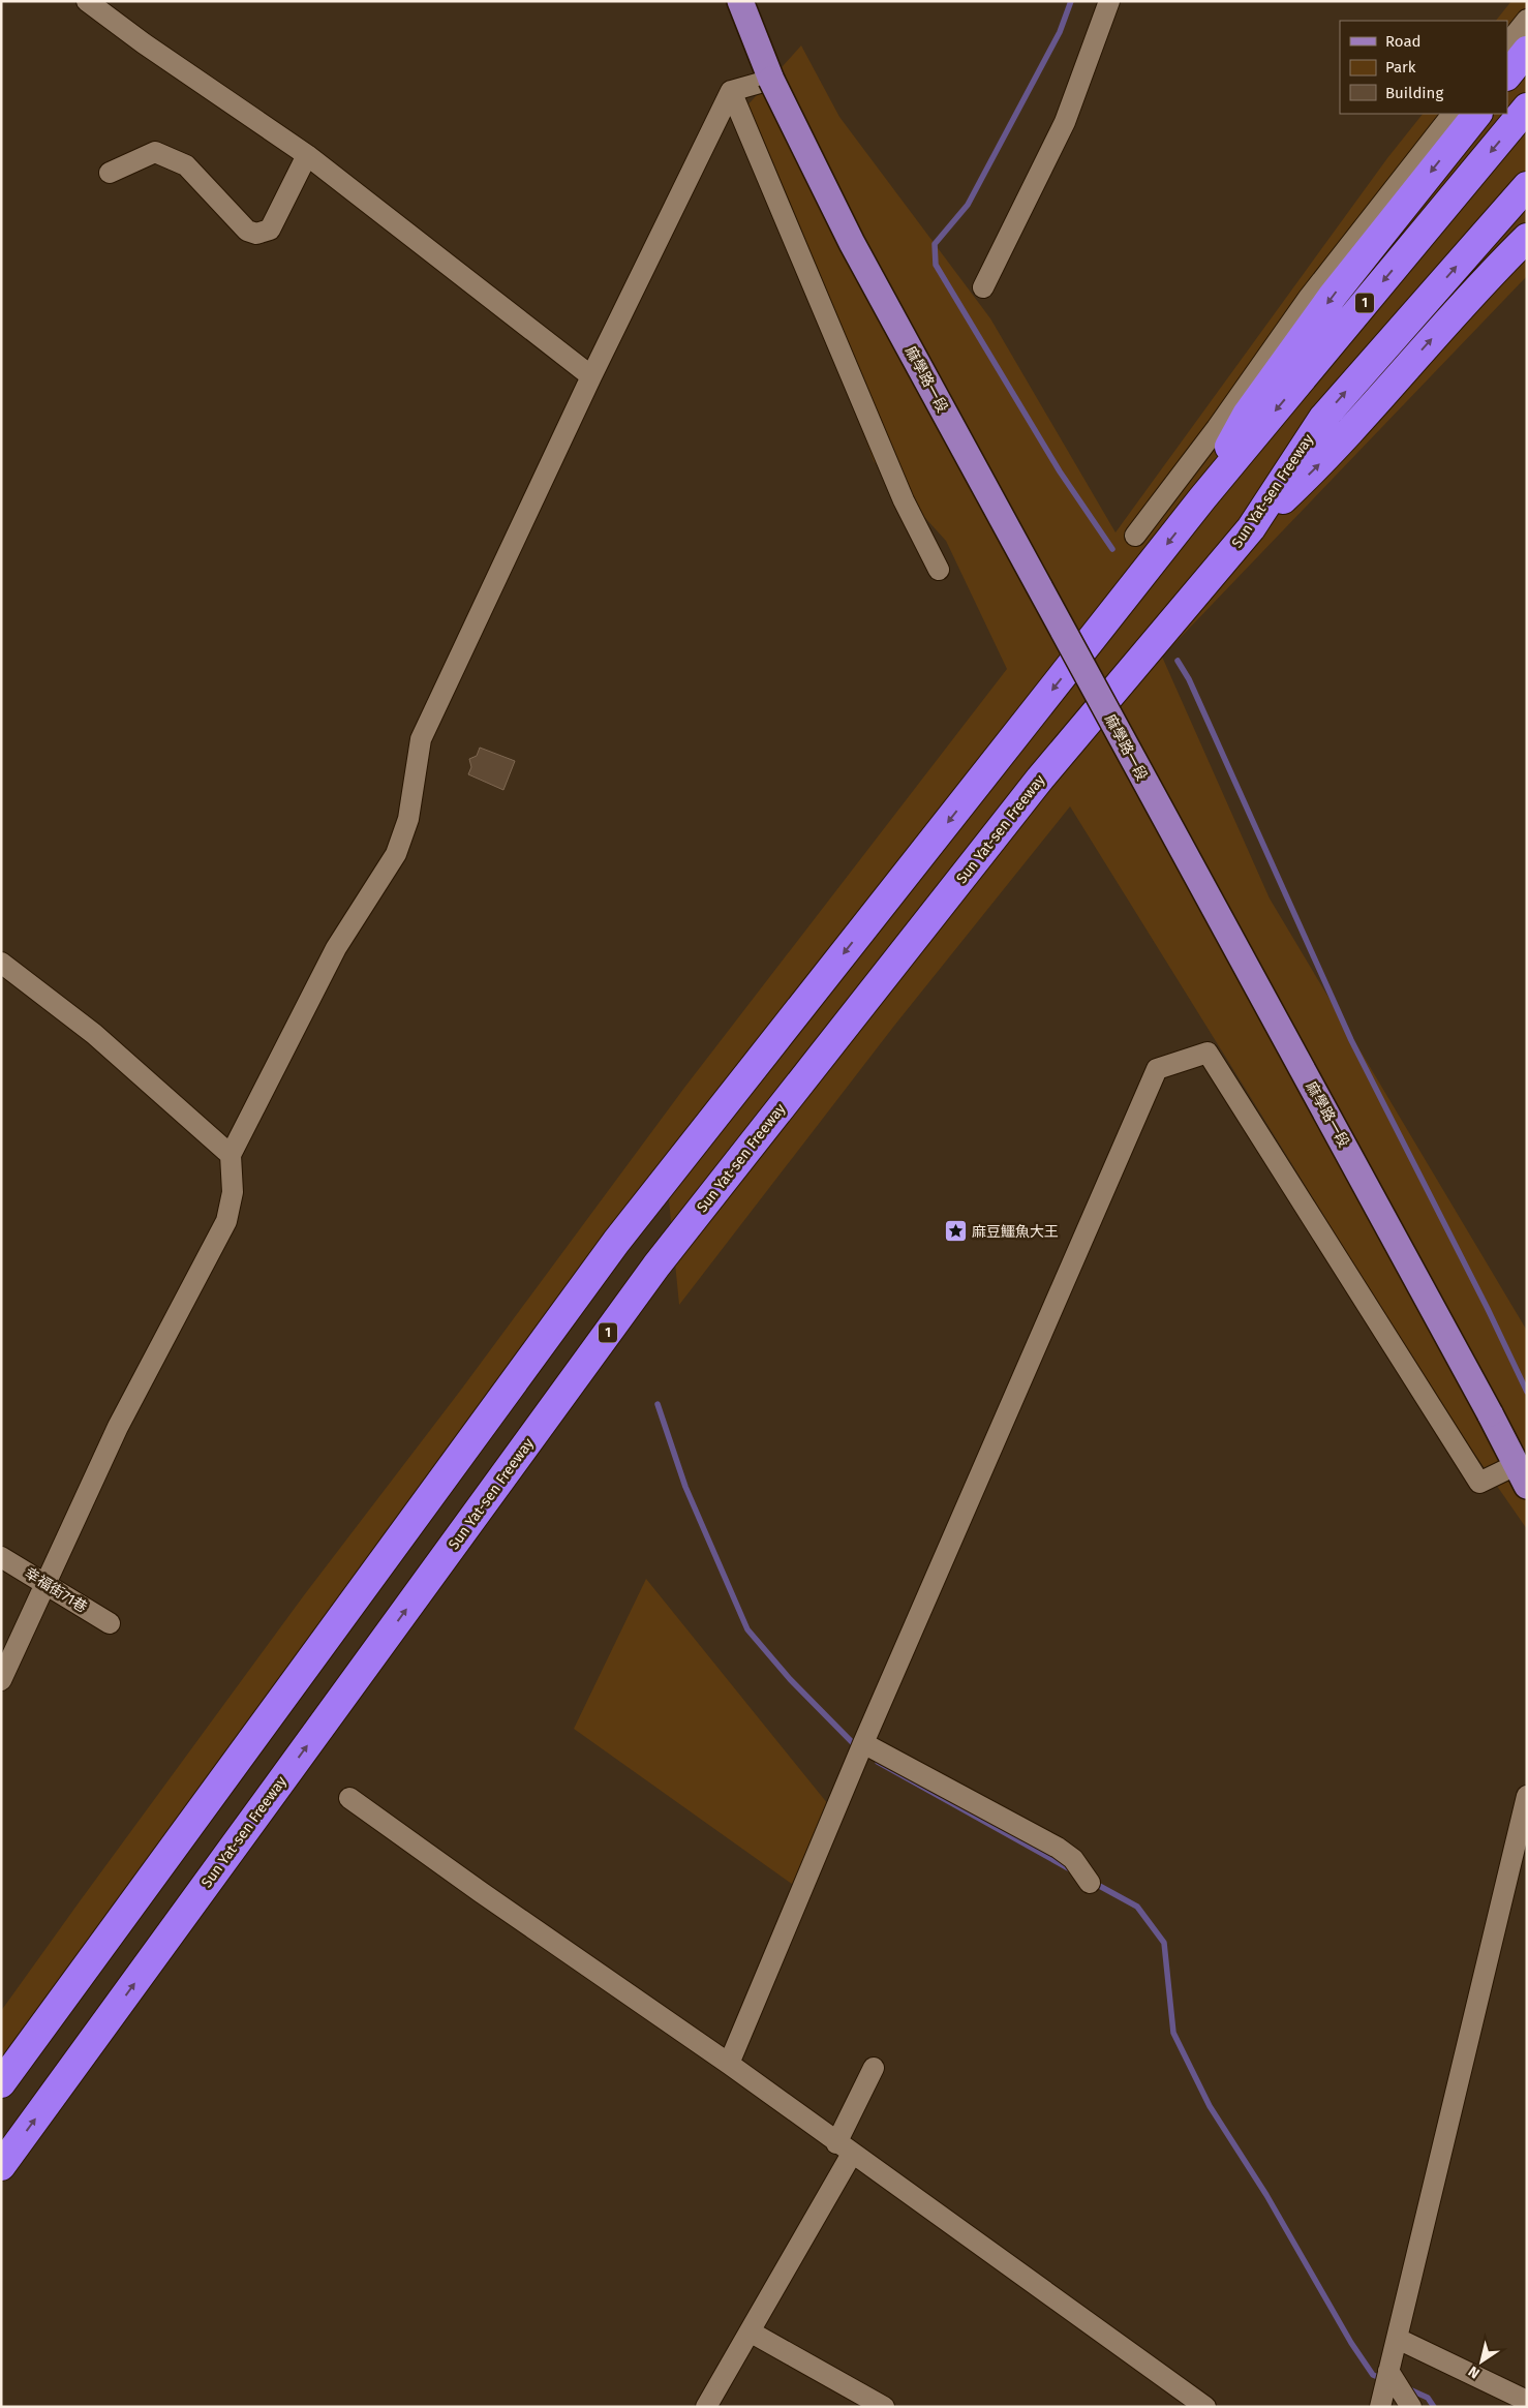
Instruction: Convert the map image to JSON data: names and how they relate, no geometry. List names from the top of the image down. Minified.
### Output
{"streets":{"highway":["1","Sun Yat-sen Freeway"],"main road":["麻學路一段"],"lane":["幸福街71巷"]},"places":{"place":["麻豆鱷魚大王"]},"legend":["Road","Park","Building"],"north":"bottom left"}
